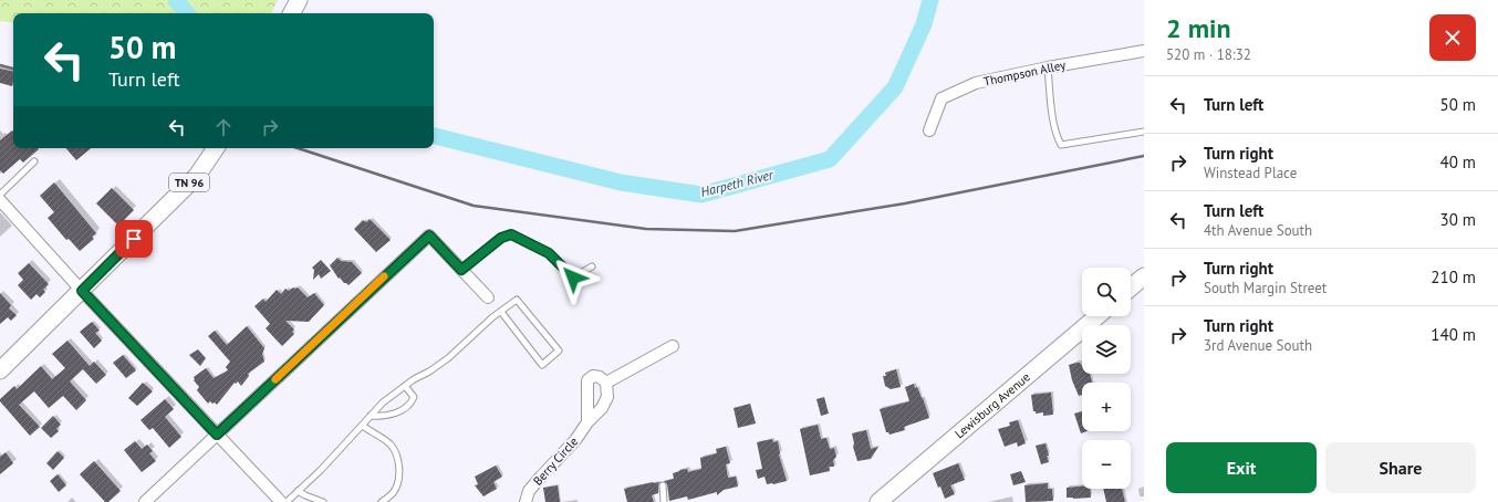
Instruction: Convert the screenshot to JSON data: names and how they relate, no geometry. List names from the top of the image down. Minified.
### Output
{"streets":{"main road":["TN 96","Lewisburg Avenue"],"street":["Thompson Alley","Berry Circle"]},"water":["Harpeth River"],"page":{"heading":["2 min","520 m · 18:32"],"turn":["50 m","Turn left"],"list":[{"name":"Turn left","value":"50 m"},{"name":"Turn right","note":"Winstead Place","value":"40 m"},{"name":"Turn left","note":"4th Avenue South","value":"30 m"},{"name":"Turn right","note":"South Margin Street","value":"210 m"},{"name":"Turn right","note":"3rd Avenue South","value":"140 m"}],"map_buttons":["+","−"],"buttons":["Exit","Share"]}}
